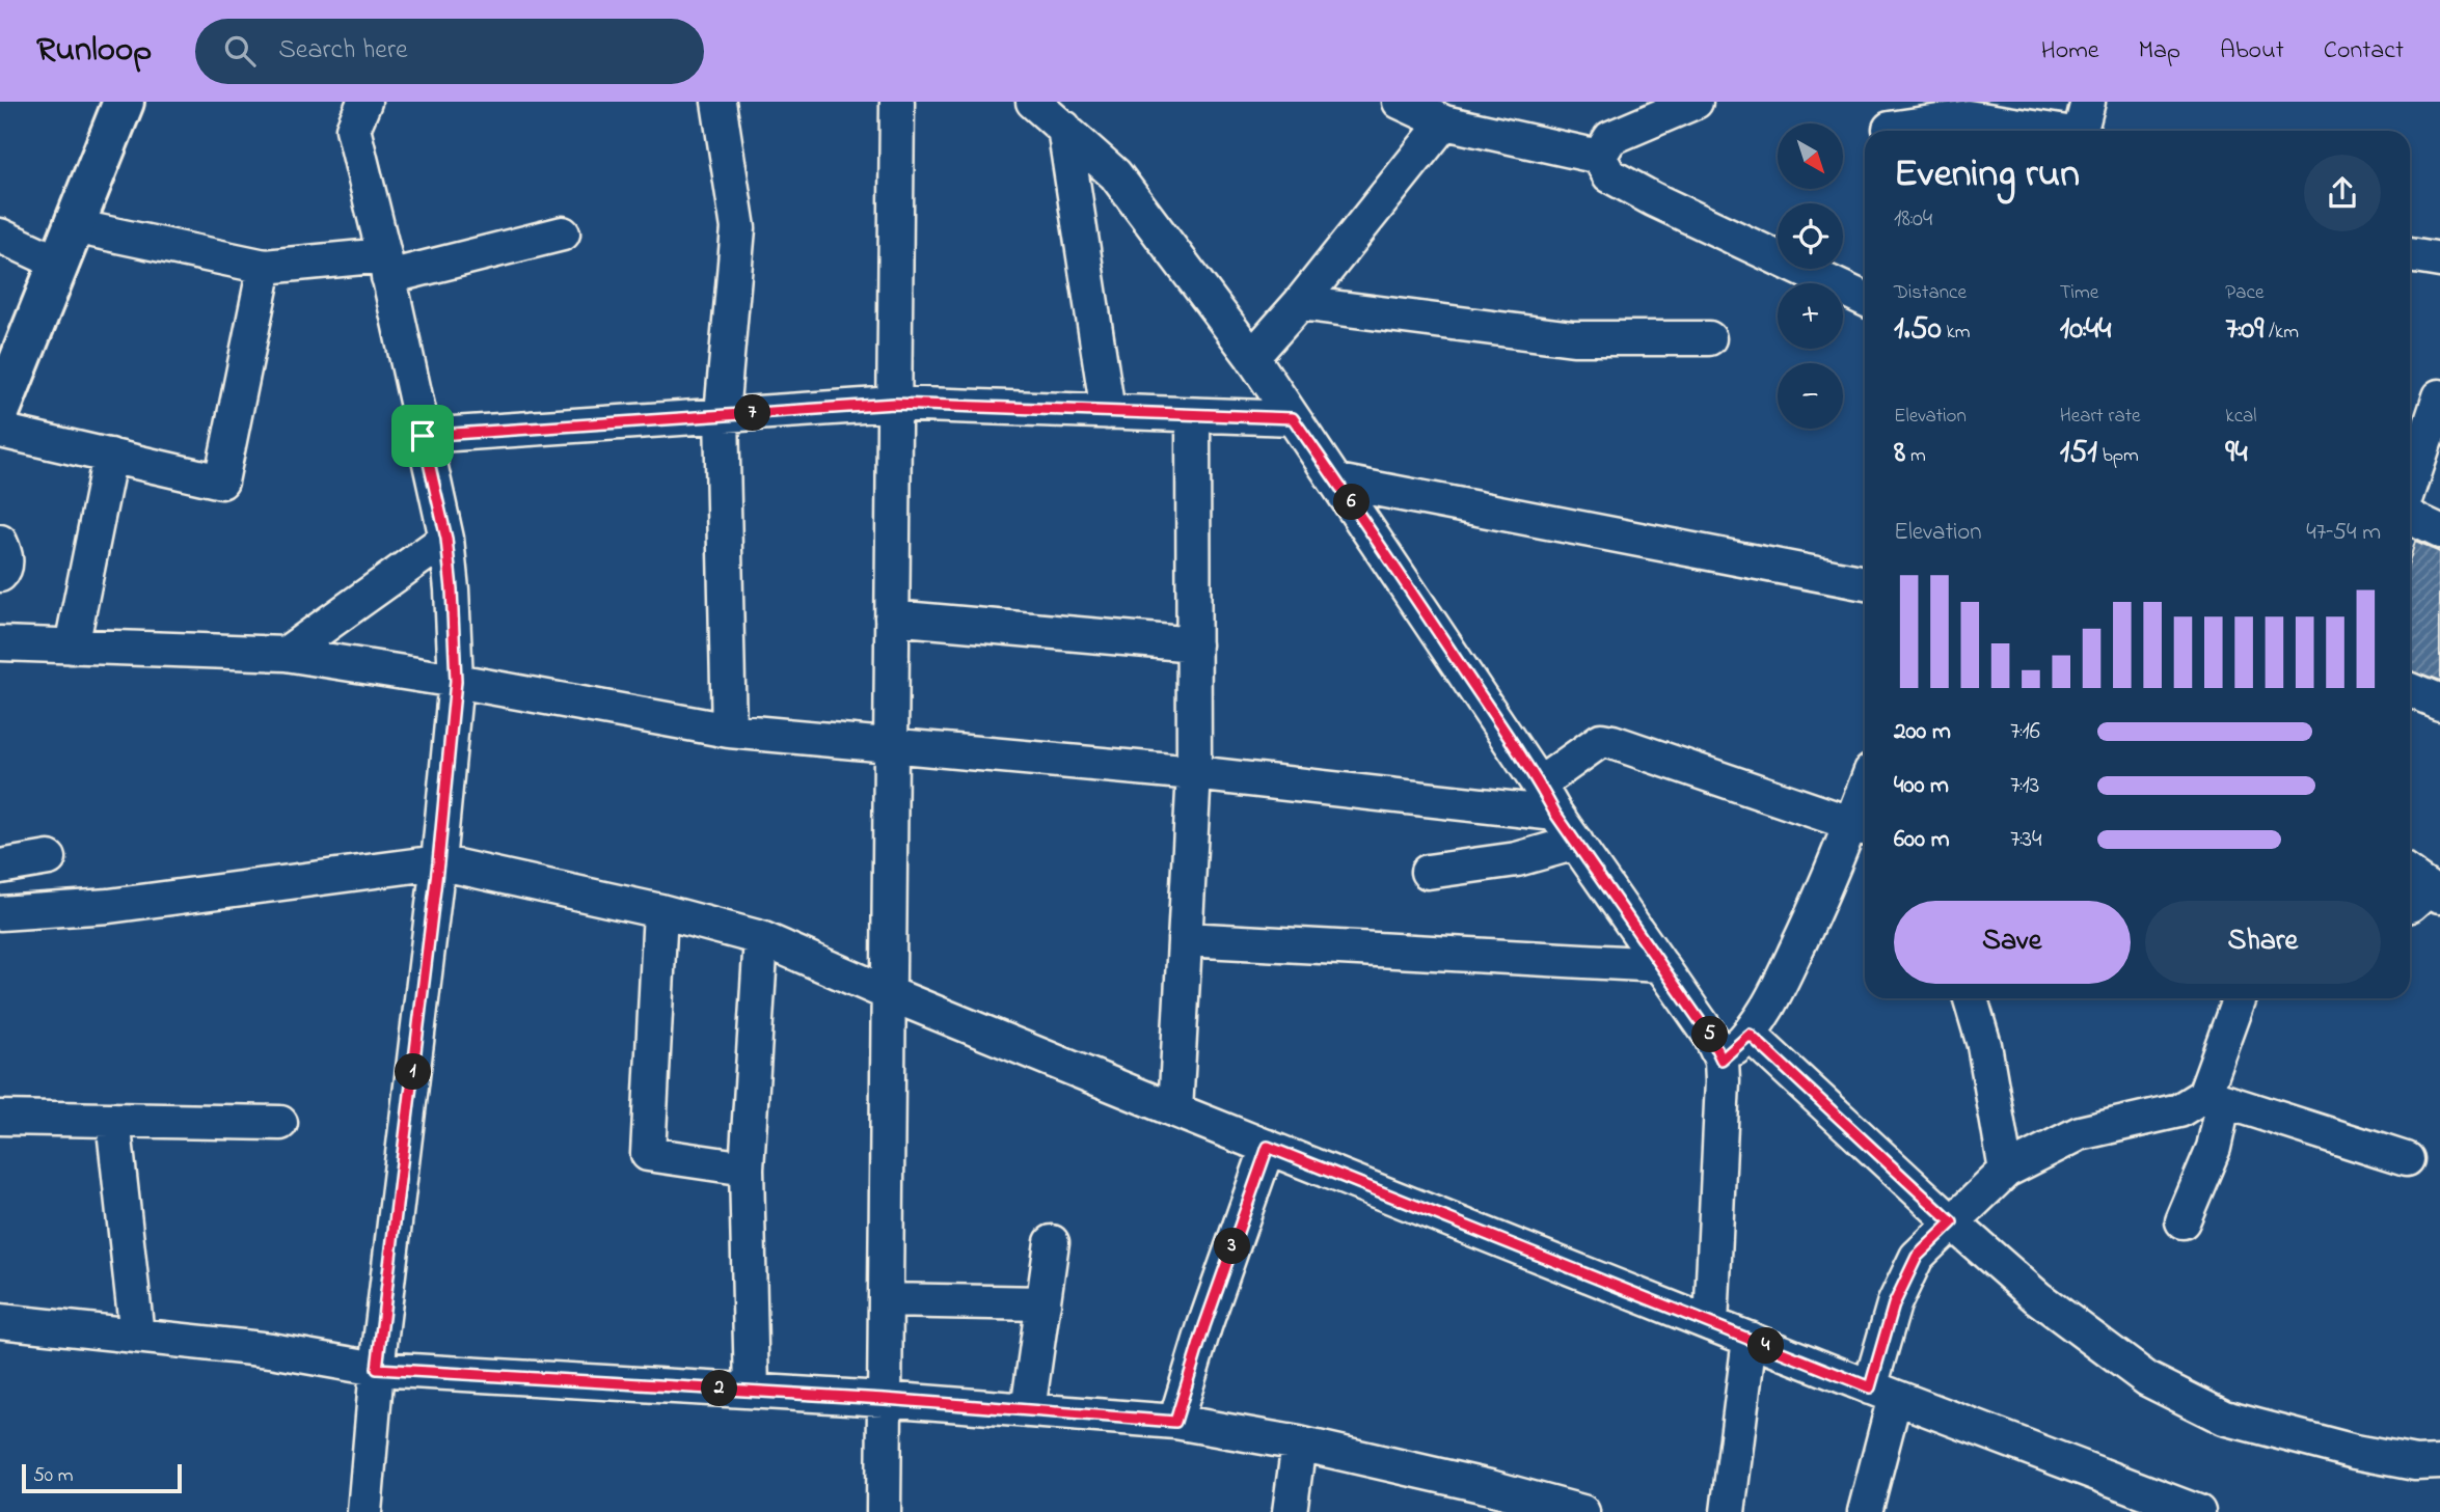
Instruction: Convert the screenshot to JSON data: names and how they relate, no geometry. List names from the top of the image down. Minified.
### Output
{"scale_bar":"50 m","north":"bottom right","page":{"header":"Runloop","search":"Search here","nav":["Home","Map","About","Contact"],"map_buttons":["+","−"],"heading":["Evening run","18:04"],"stats":[["Distance","1.50 km"],["Time","10:44"],["Pace","7:09 /km"],["Elevation","8 m"],["Heart rate","151 bpm"],["kcal","94"]],"pins":["7","6","5","1","3","4","2"],"chart":["Elevation","47–54 m"],"list":[{"name":"200 m","note":"7:16"},{"name":"400 m","note":"7:13"},{"name":"600 m","note":"7:34"}],"buttons":["Save","Share"],"scale":"50 m"}}
